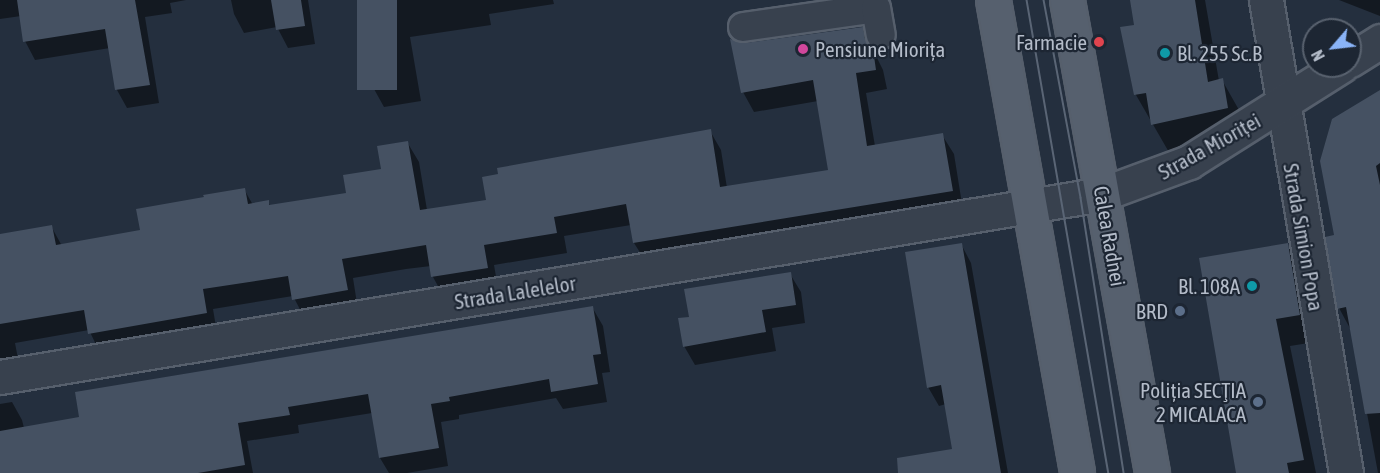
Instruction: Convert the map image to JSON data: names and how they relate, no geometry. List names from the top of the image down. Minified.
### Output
{"streets":{"main road":["Calea Radnei"],"street":["Strada Mioriței","Strada Simion Popa","Strada Lalelelor"]},"crossings":[["Strada Mioriței","Calea Radnei"],["Strada Mioriței","Strada Simion Popa"],["Strada Mioriței","Strada Lalelelor"]],"places":["Farmacie","Pensiune Miorița","Bl. 255 Sc.B","Bl. 108A","BRD","Poliția SECŢIA 2 MICALACA"],"north":"bottom left"}
